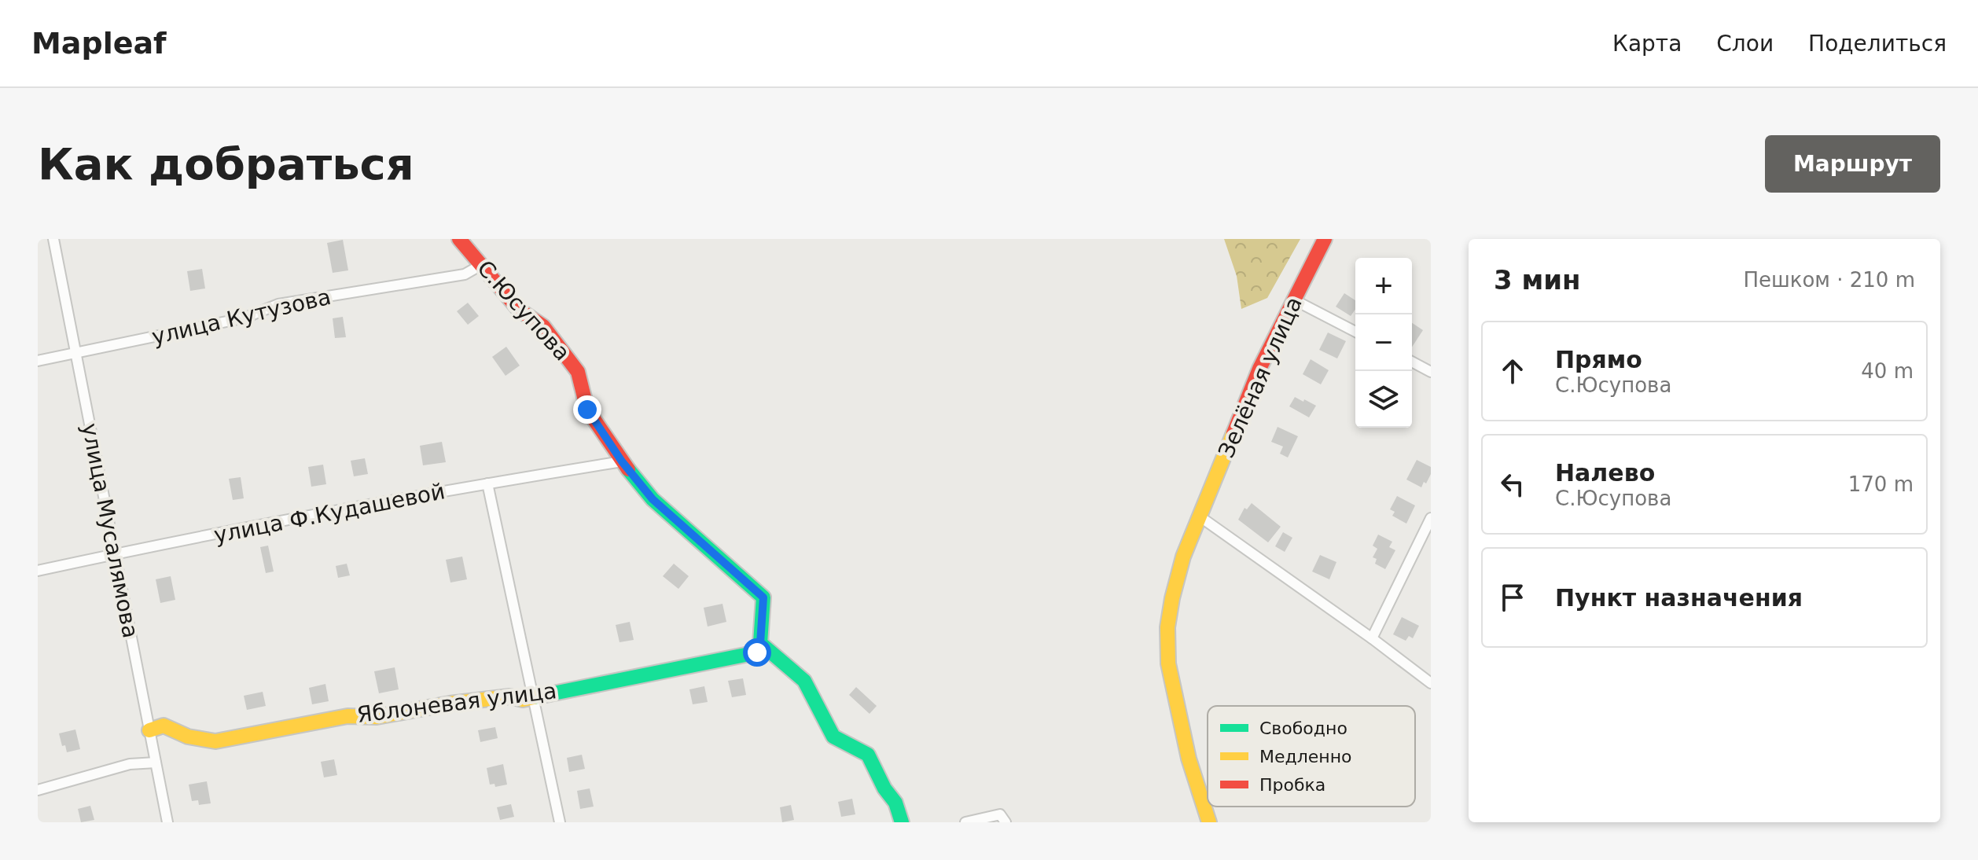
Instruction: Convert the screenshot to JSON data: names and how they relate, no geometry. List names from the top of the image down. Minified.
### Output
{"streets":{"street":["С.Юсупова","улица Кутузова","Зелёная улица","улица Ф.Кудашевой","улица Мусалямова","Яблоневая улица"]},"crossings":[["С.Юсупова","улица Кутузова"],["С.Юсупова","улица Ф.Кудашевой"],["С.Юсупова","Яблоневая улица"],["улица Кутузова","улица Мусалямова"],["улица Ф.Кудашевой","улица Мусалямова"],["улица Мусалямова","Яблоневая улица"]],"legend":["Свободно","Медленно","Пробка"],"page":{"header":"Mapleaf","nav":["Карта","Слои","Поделиться"],"buttons":"Маршрут","title":"Как добраться","heading":["3 мин","Пешком · 210 m"],"map_buttons":["+","−"],"list":[["Прямо","С.Юсупова","40 m"],["Налево","С.Юсупова","170 m"],"Пункт назначения"]}}
